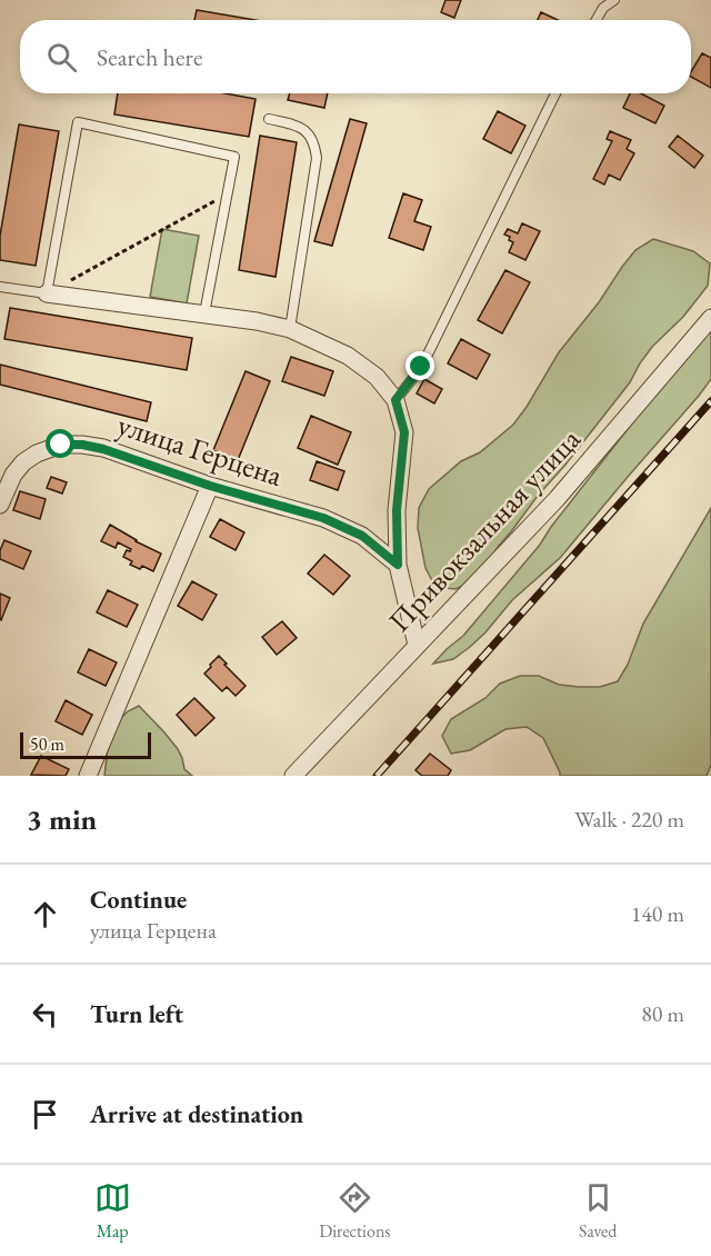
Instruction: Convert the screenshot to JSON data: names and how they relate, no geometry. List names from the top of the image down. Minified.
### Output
{"streets":{"street":["улица Герцена","Привокзальная улица"]},"scale_bar":"50 m","page":{"search":"Search here","scale":"50 m","heading":["3 min","Walk · 220 m"],"list":[["Continue","улица Герцена","140 m"],["Turn left","80 m"],"Arrive at destination"],"nav":["Map","Directions","Saved"]}}
